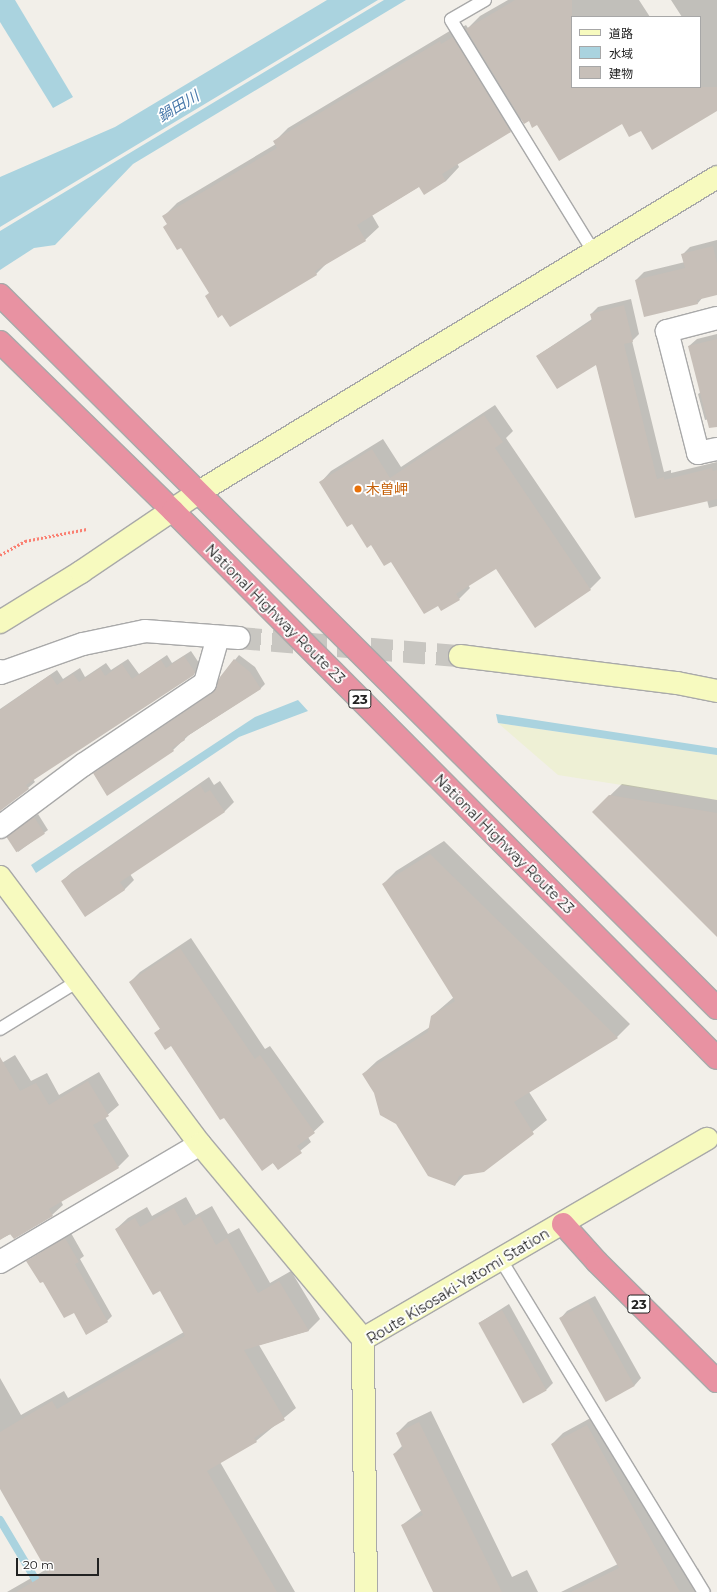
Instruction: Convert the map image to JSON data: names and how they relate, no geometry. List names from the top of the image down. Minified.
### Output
{"streets":{"highway":["National Highway Route 23","23"],"street":["Route Kisosaki-Yatomi Station"]},"crossings":[["23","Route Kisosaki-Yatomi Station"]],"water":["鍋田川"],"places":["木曽岬"],"legend":["道路","水域","建物"],"scale_bar":"20 m"}
